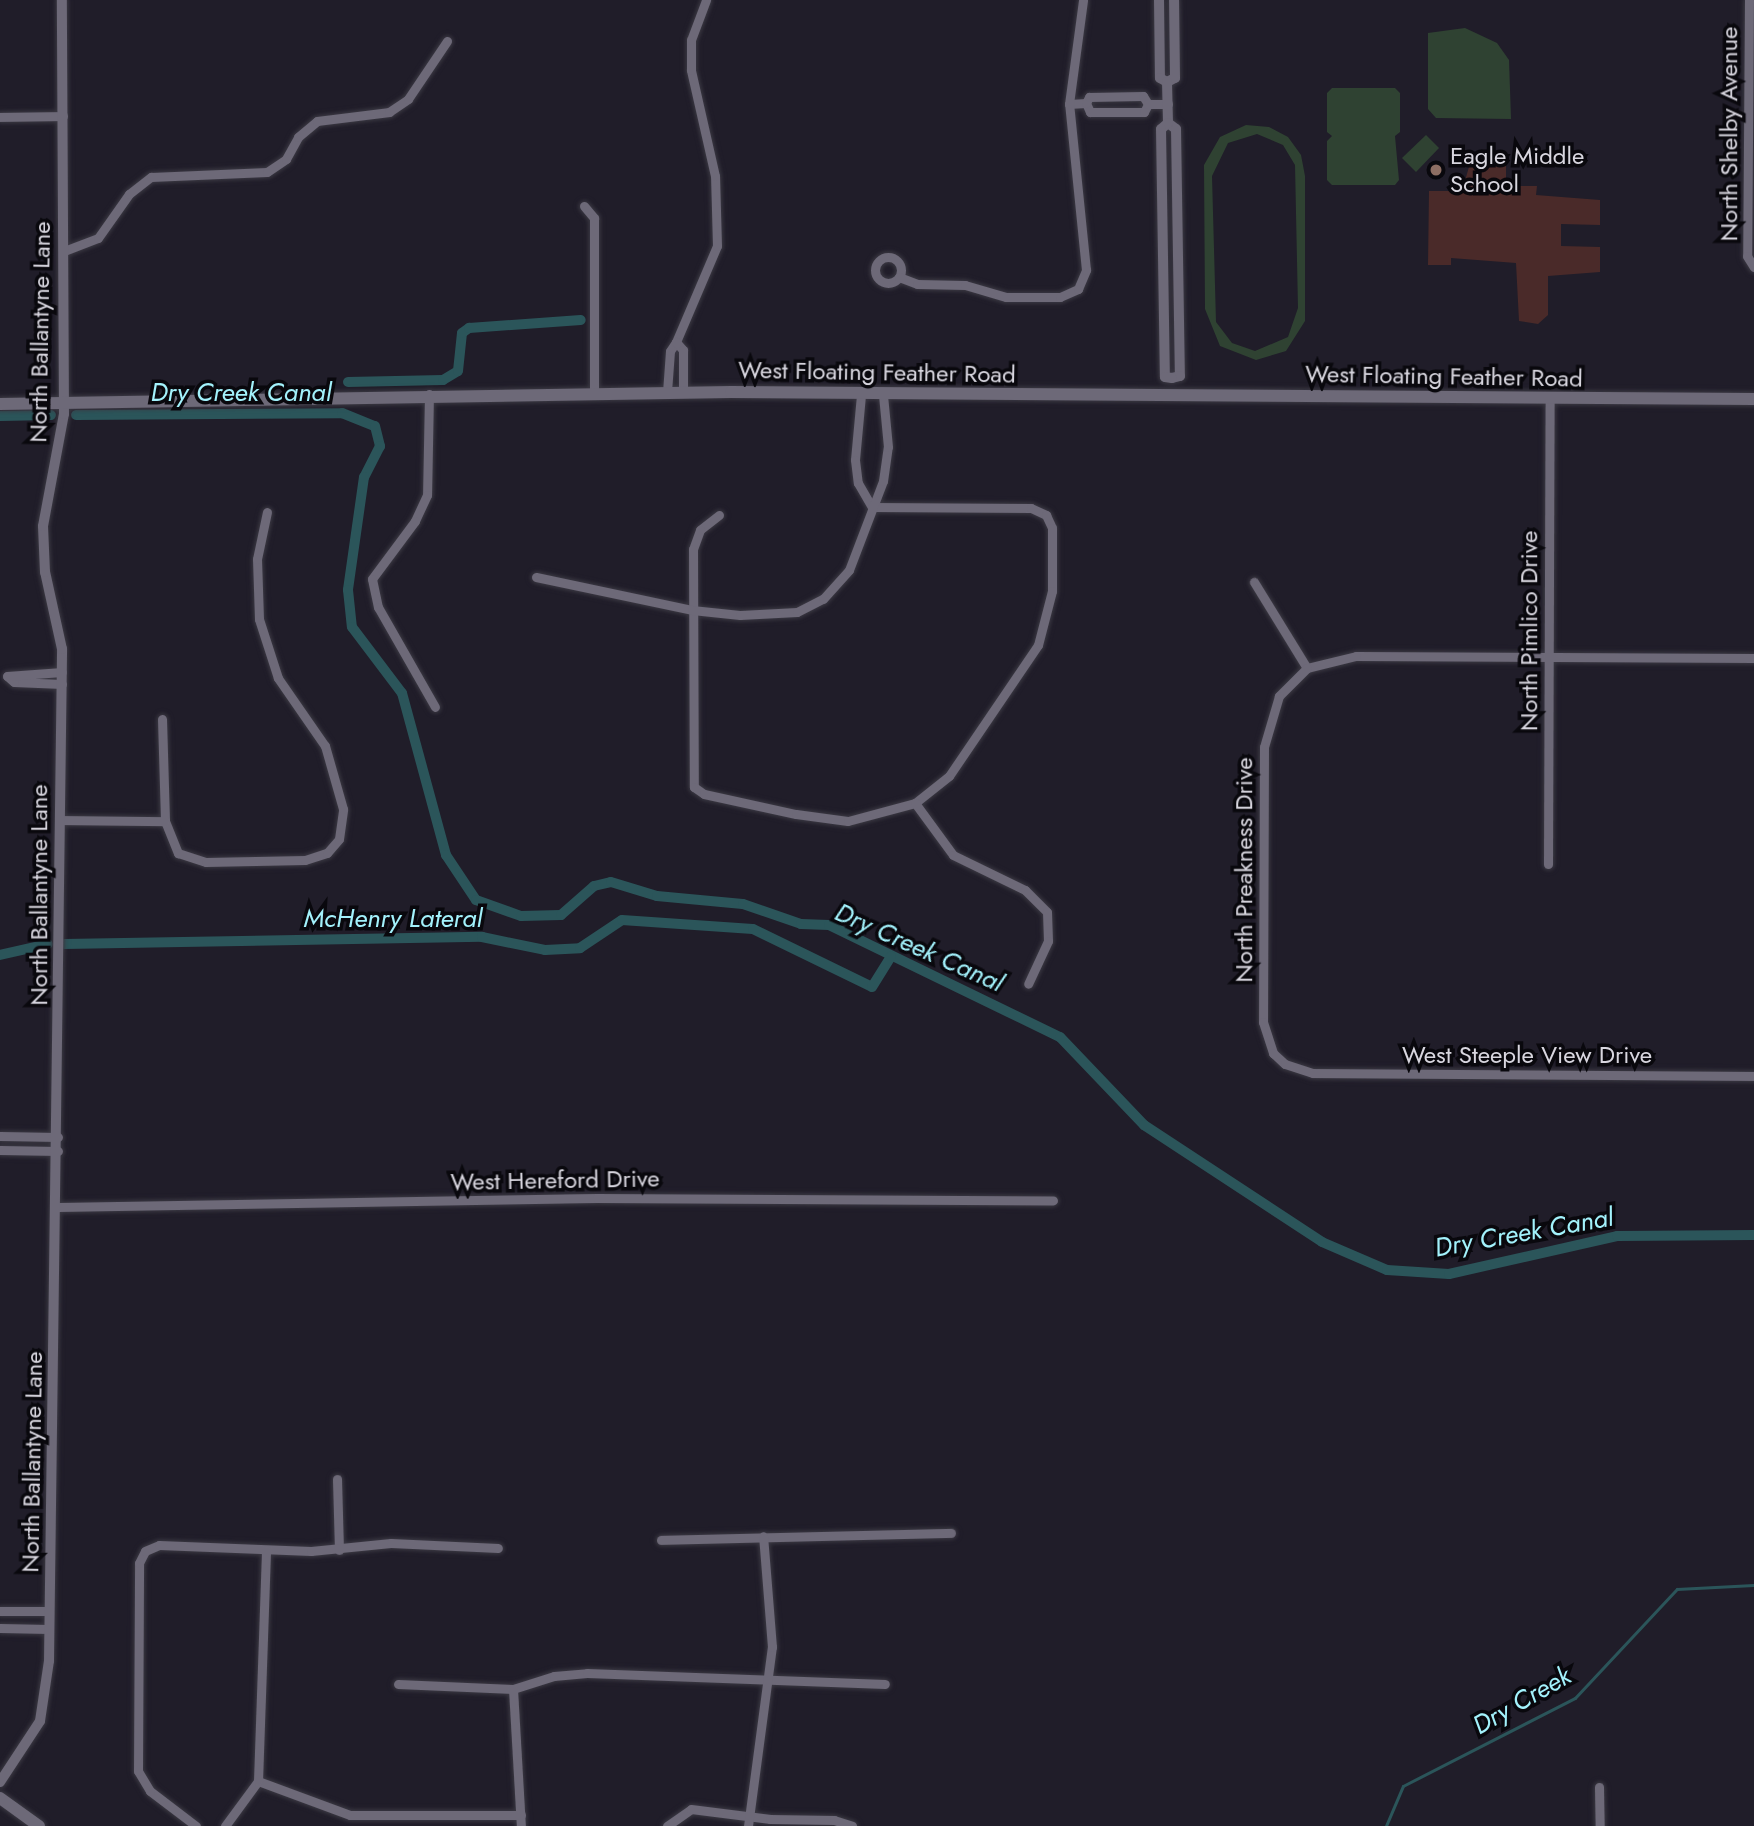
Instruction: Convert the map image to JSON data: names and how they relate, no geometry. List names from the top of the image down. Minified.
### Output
{"streets":{"main road":["West Floating Feather Road"],"street":["North Shelby Avenue","North Ballantyne Lane","North Pimlico Drive","North Preakness Drive","West Steeple View Drive","West Hereford Drive"]},"crossings":[["North Ballantyne Lane","West Floating Feather Road"],["North Ballantyne Lane","West Hereford Drive"],["West Floating Feather Road","North Pimlico Drive"],["North Preakness Drive","West Steeple View Drive"]],"water":["Dry Creek Canal","McHenry Lateral","Dry Creek"],"places":["Eagle Middle School"]}
